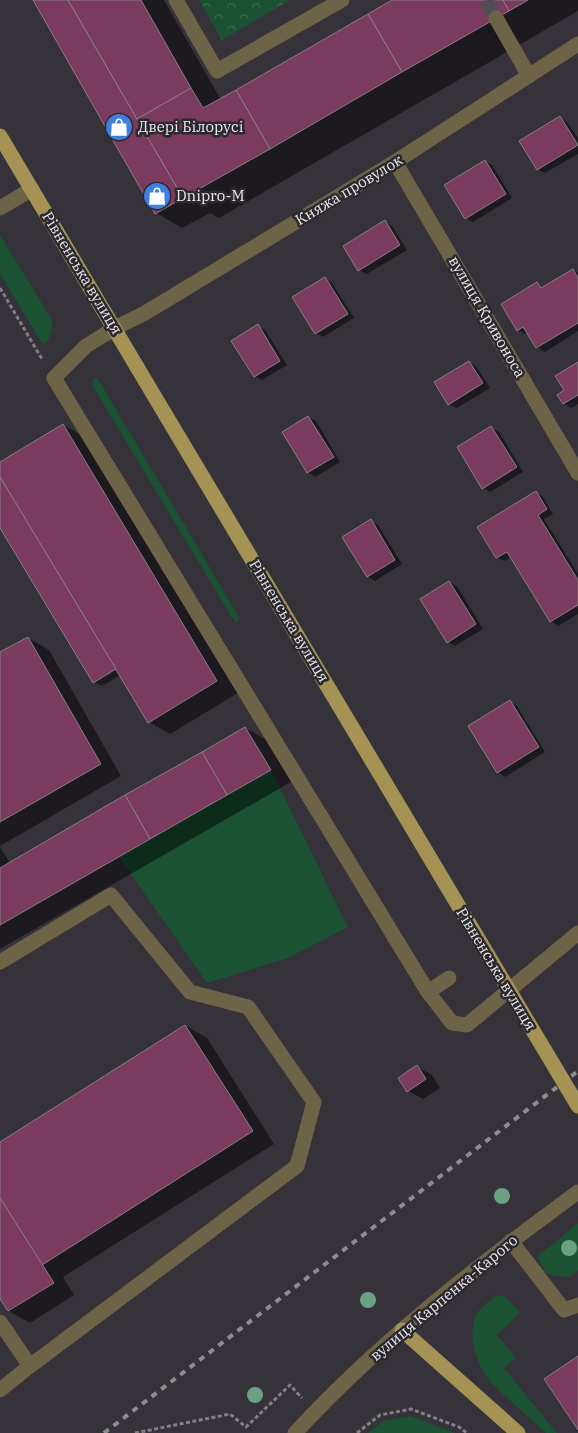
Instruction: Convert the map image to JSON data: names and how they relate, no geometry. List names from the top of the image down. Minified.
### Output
{"streets":{"main road":["Рівненська вулиця"],"street":["Княжа провулок","вулиця Кривоноса","вулиця Карпенка-Карого"]},"crossings":[["Княжа провулок","Рівненська вулиця"],["Княжа провулок","вулиця Кривоноса"]],"places":{"shop":["Двері Білорусі","Dnipro-M"]}}
